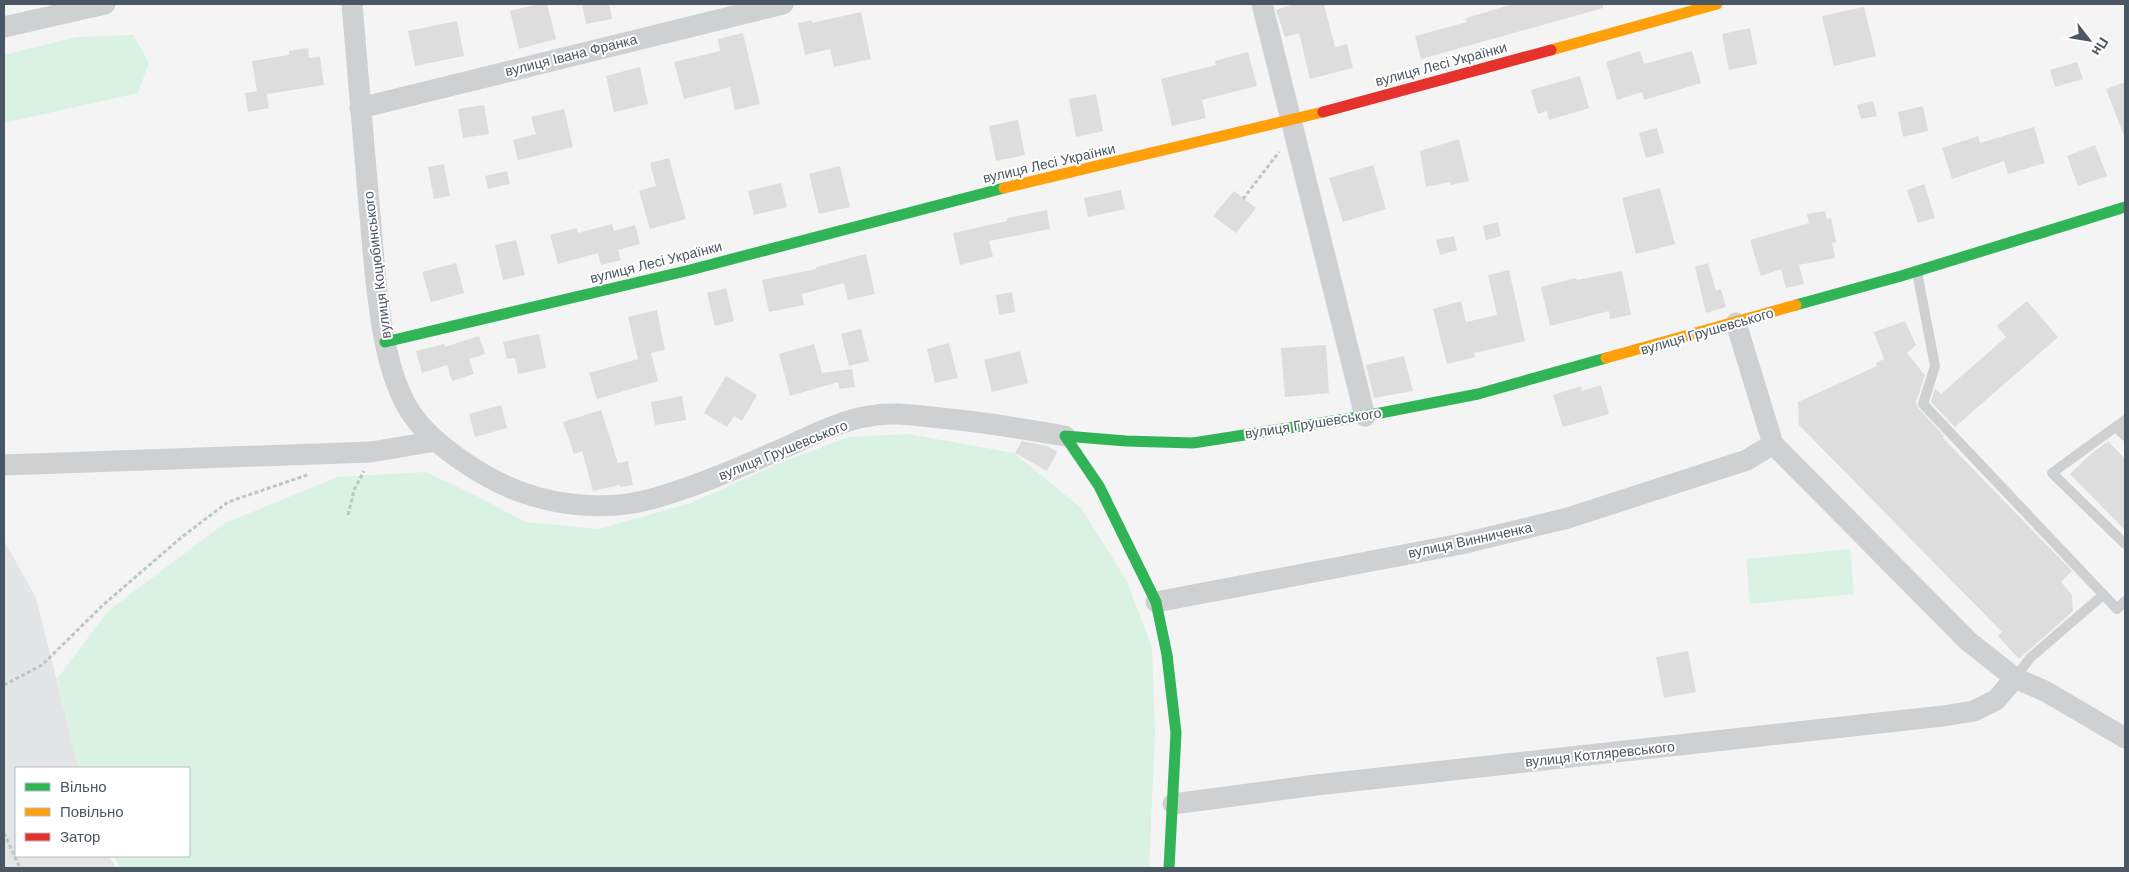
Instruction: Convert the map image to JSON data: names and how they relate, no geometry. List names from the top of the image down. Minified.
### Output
{"streets":{"street":["вулиця Івана Франка","вулиця Лесі Українки","вулиця Коцюбинського","вулиця Грушевського","вулиця Винниченка","вулиця Котляревського"]},"crossings":[["вулиця Івана Франка","вулиця Коцюбинського"],["вулиця Лесі Українки","вулиця Коцюбинського"],["вулиця Коцюбинського","вулиця Грушевського"]],"legend":["Вільно","Повільно","Затор"],"north":"bottom right"}
